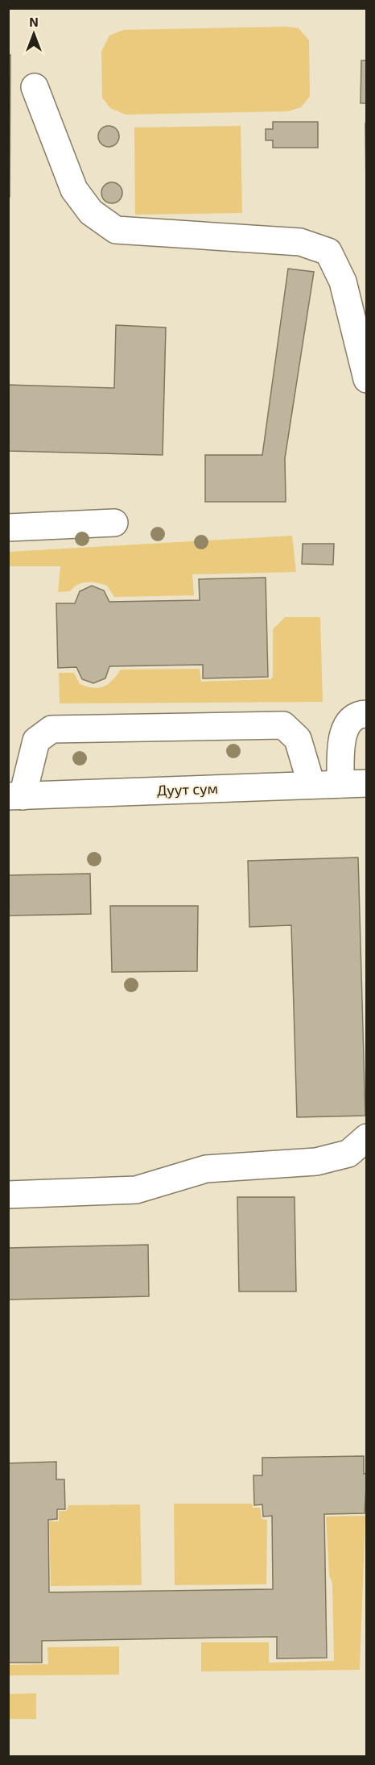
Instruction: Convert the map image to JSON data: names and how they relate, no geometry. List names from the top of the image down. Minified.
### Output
{"streets":{"street":["Дуут сум"]},"north":"top"}
